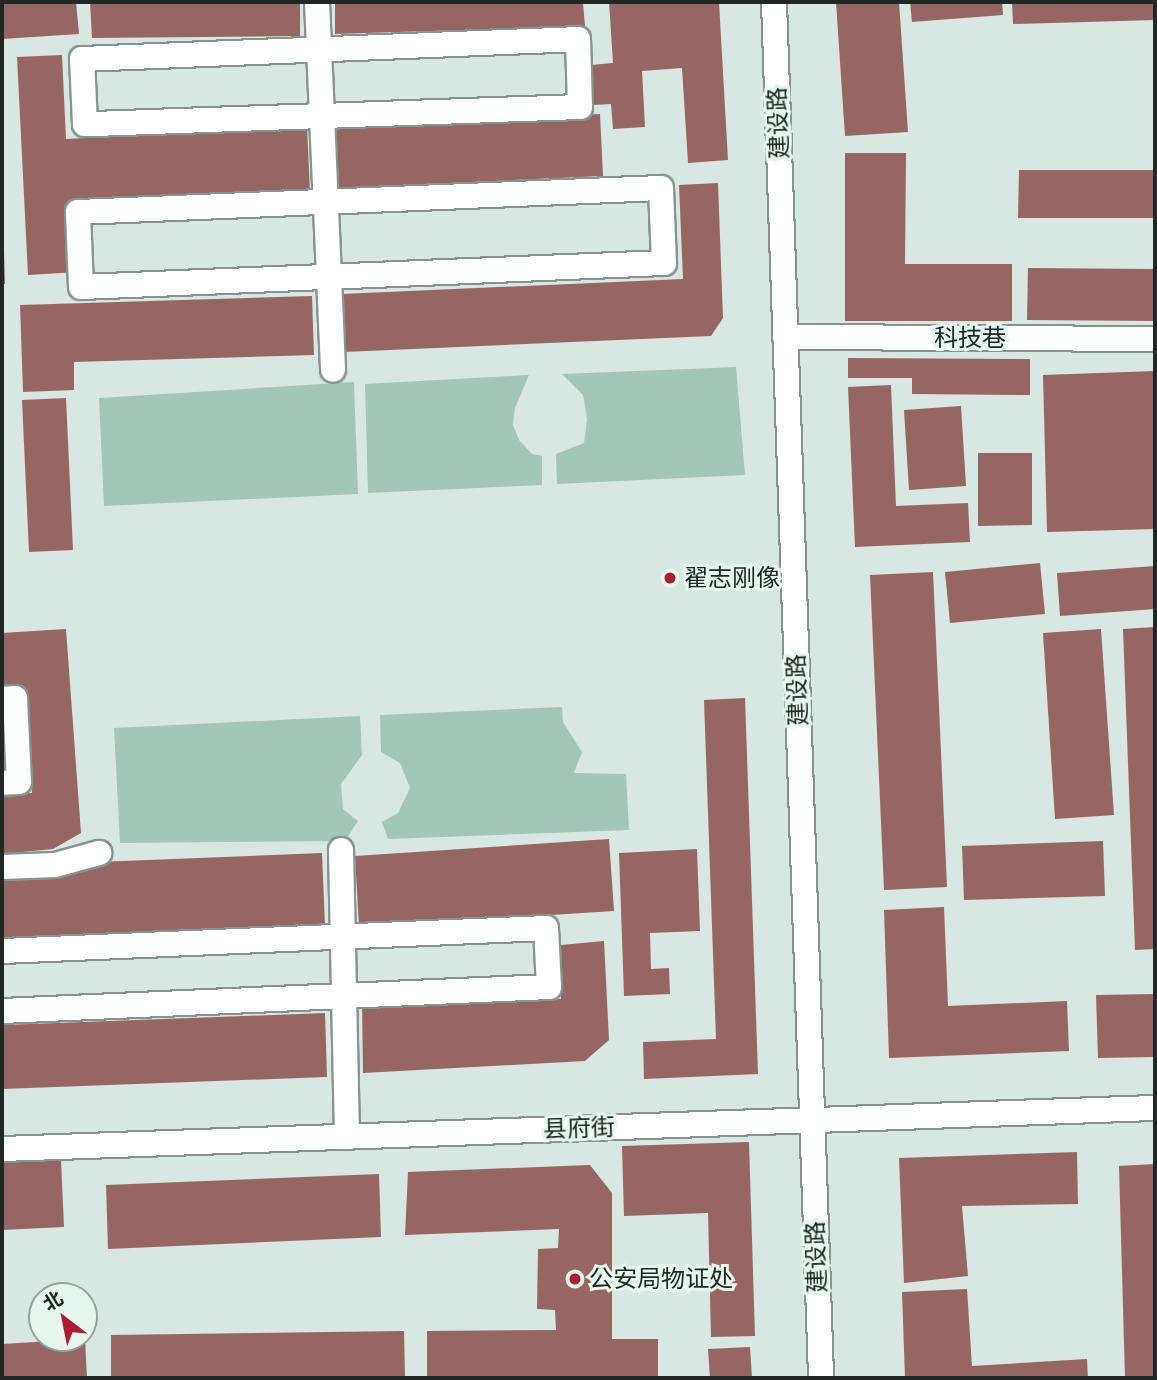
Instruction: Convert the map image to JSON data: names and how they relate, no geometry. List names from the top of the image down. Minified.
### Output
{"streets":{"street":["建设路","科技巷","县府街"]},"crossings":[["建设路","科技巷"],["建设路","县府街"]],"places":["翟志刚像","公安局物证处"],"north":"top left"}
